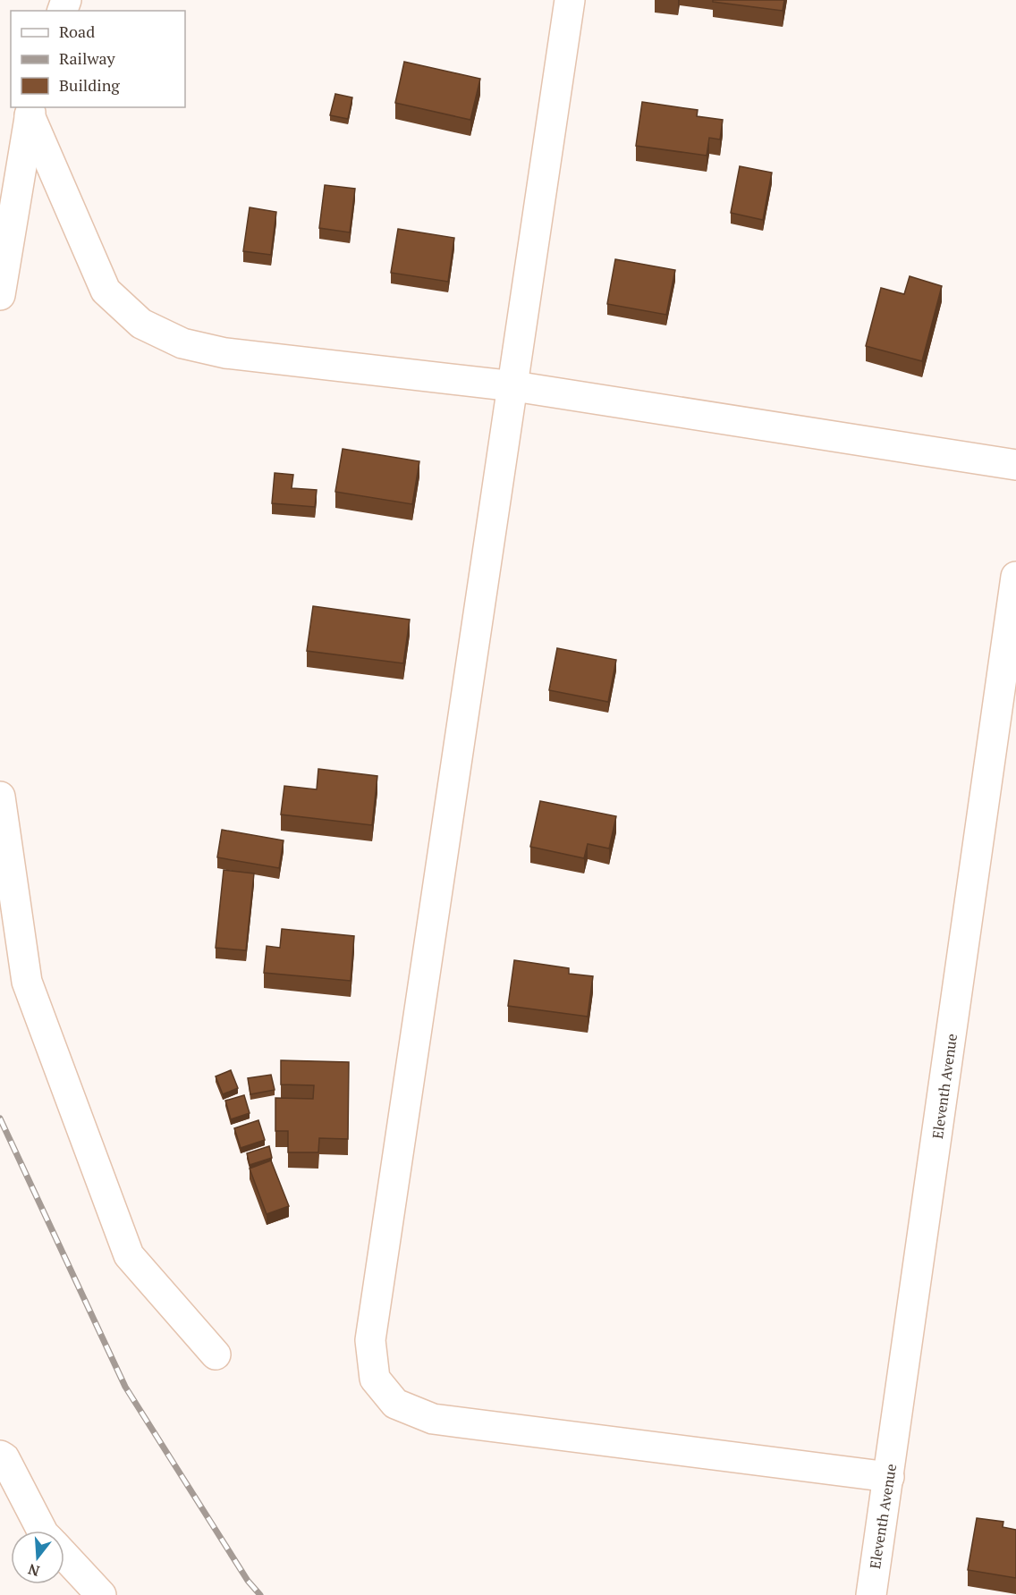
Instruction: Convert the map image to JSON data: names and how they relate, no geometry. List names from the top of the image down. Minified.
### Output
{"streets":{"street":["Eleventh Avenue"]},"legend":["Road","Railway","Building"],"north":"bottom"}
